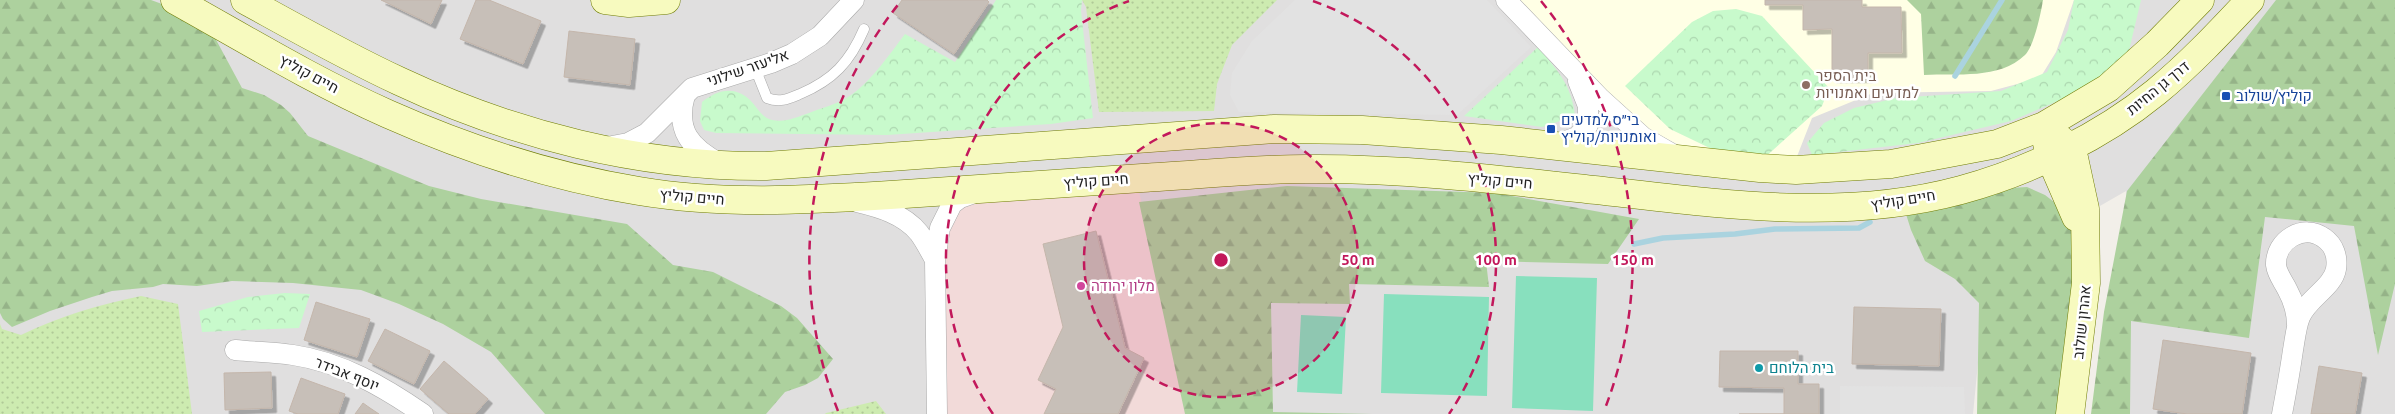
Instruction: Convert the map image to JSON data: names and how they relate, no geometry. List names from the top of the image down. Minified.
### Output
{"streets":{"main road":["חיים קוליץ","דרך גן החיות","אהרון שולוב"],"street":["אליעזר שילוני","יוסף אבידר"]},"crossings":[["חיים קוליץ","דרך גן החיות"],["חיים קוליץ","אהרון שולוב"],["דרך גן החיות","אהרון שולוב"]],"places":{"other":["בית הספר למדעים ואמנויות","מלון יהודה","בית הלוחם"],"transit":["קוליץ/שולוב","בי״ס למדעים ואומנויות/קוליץ"]},"rings":["50 m","100 m","150 m"]}
